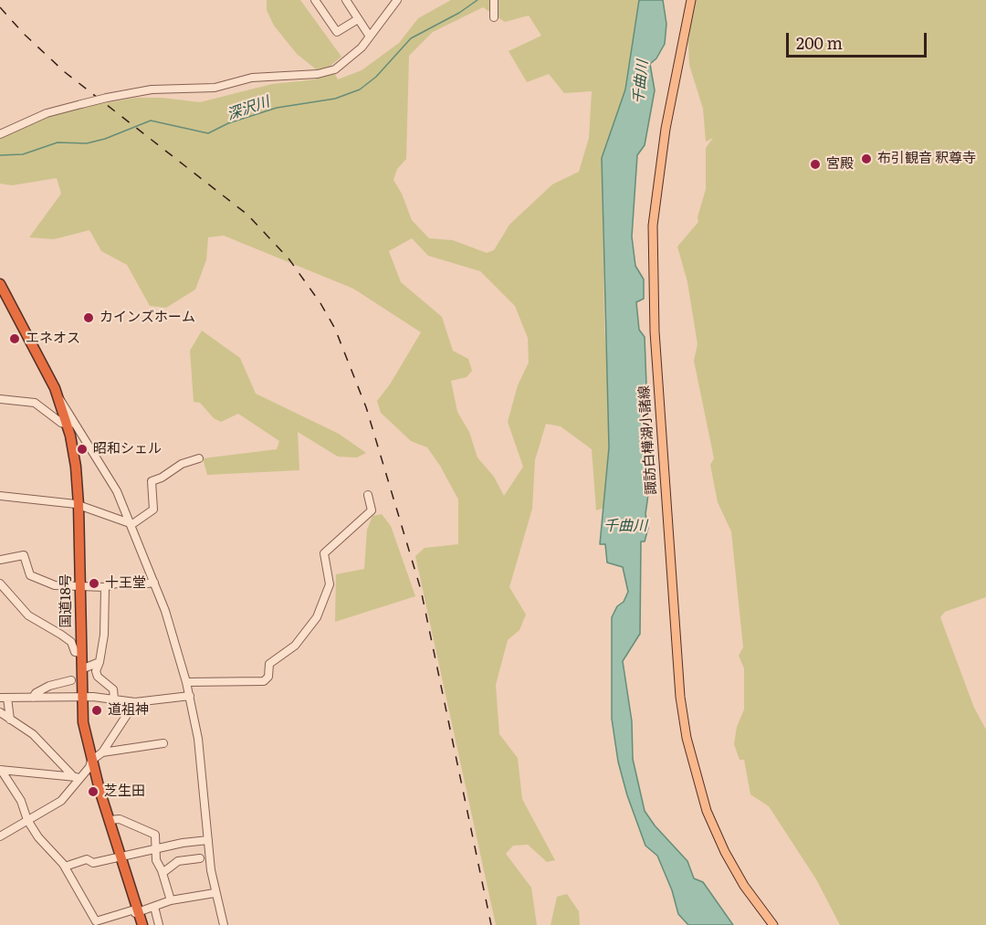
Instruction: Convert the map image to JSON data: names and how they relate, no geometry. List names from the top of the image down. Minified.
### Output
{"streets":{"highway":["国道18号"],"main road":["諏訪白樺湖小諸線"]},"water":["千曲川","深沢川"],"places":["布引観音 釈尊寺","宮殿","カインズホーム","エネオス","昭和シェル","十王堂","道祖神","芝生田"],"scale_bar":"200 m"}
